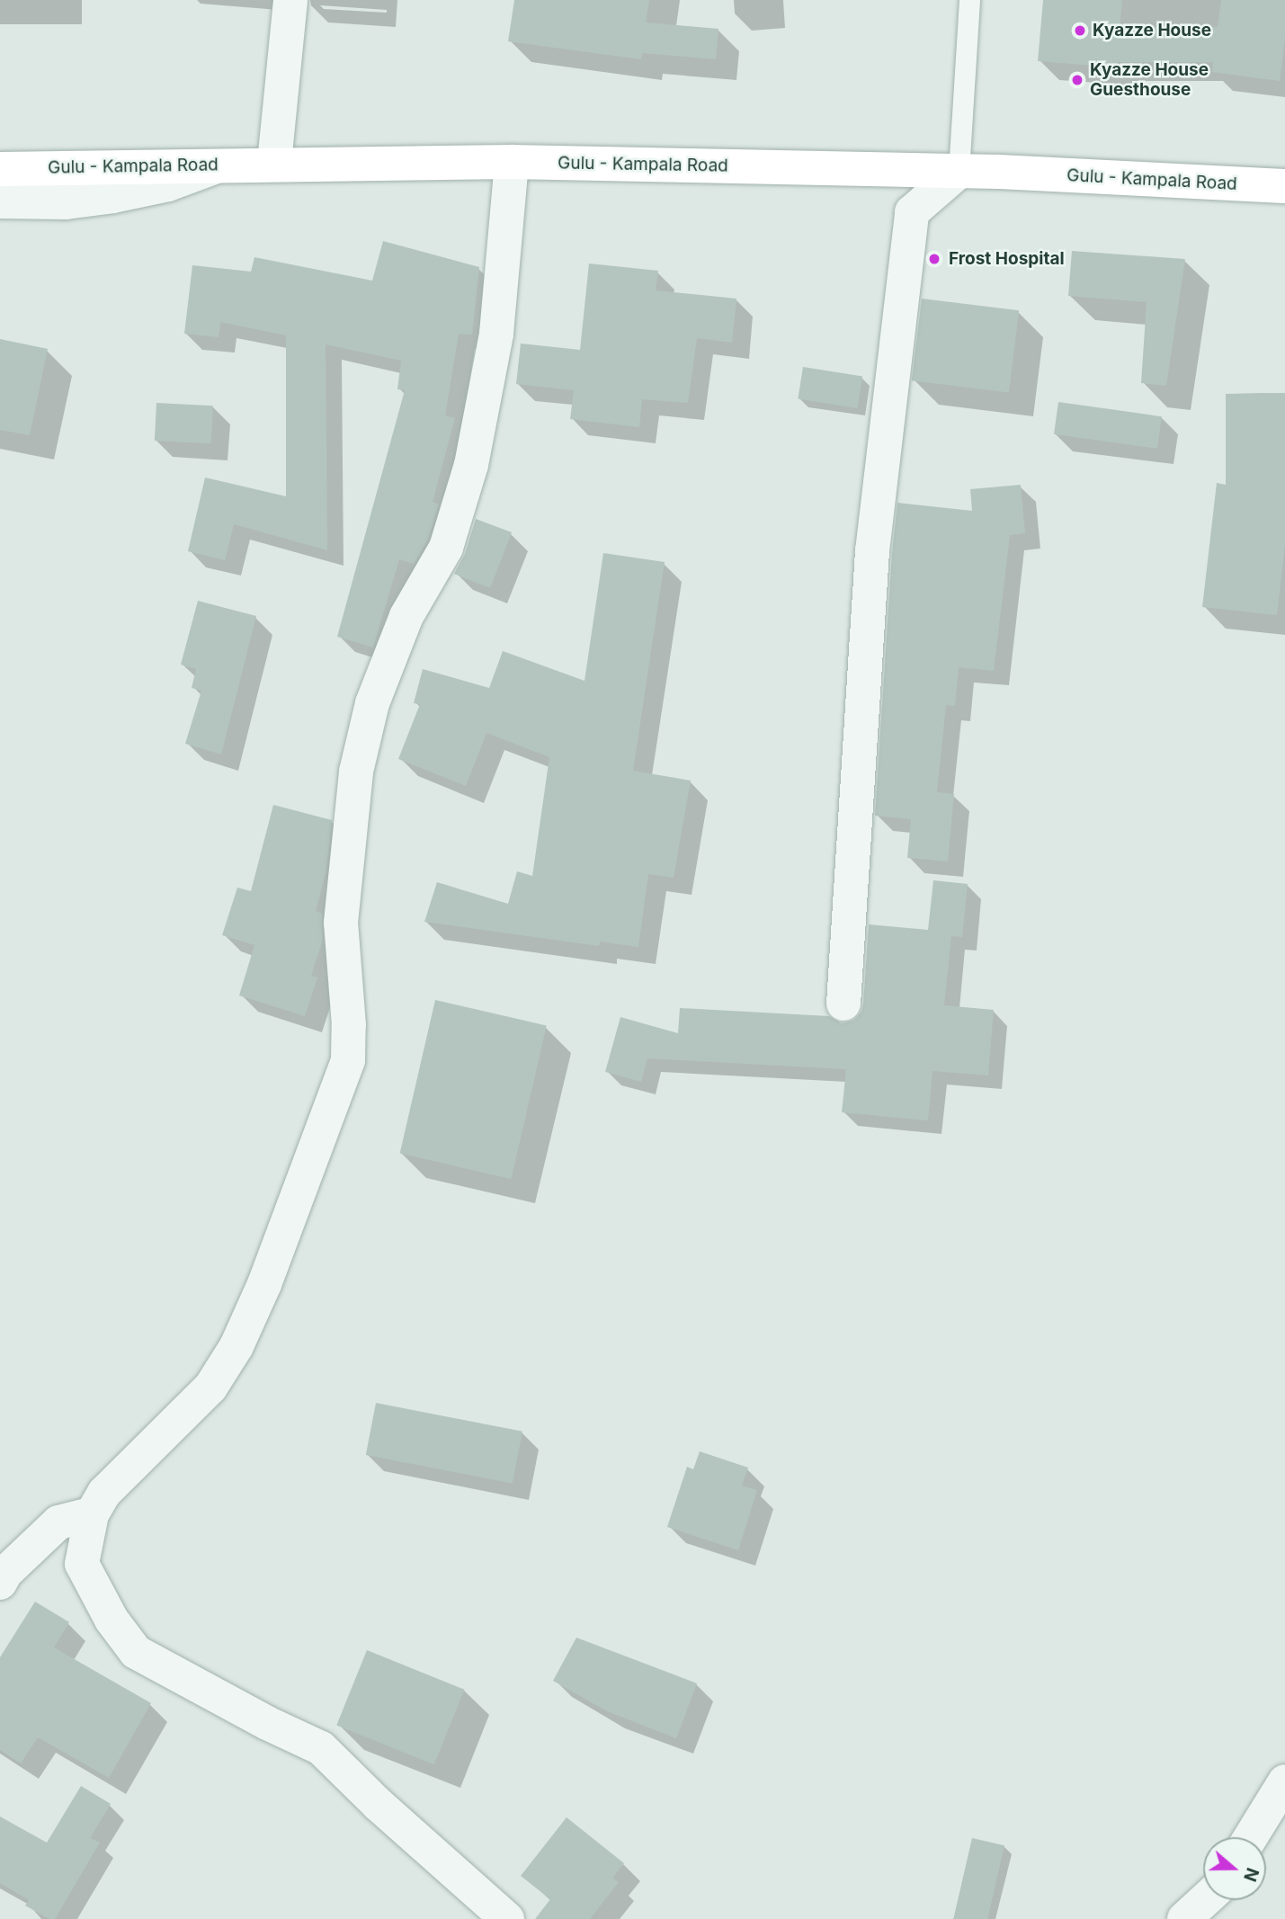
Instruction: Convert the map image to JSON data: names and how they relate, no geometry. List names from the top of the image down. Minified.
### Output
{"streets":{"main road":["Gulu - Kampala Road"]},"places":["Kyazze House","Kyazze House Guesthouse","Frost Hospital"],"north":"right"}
